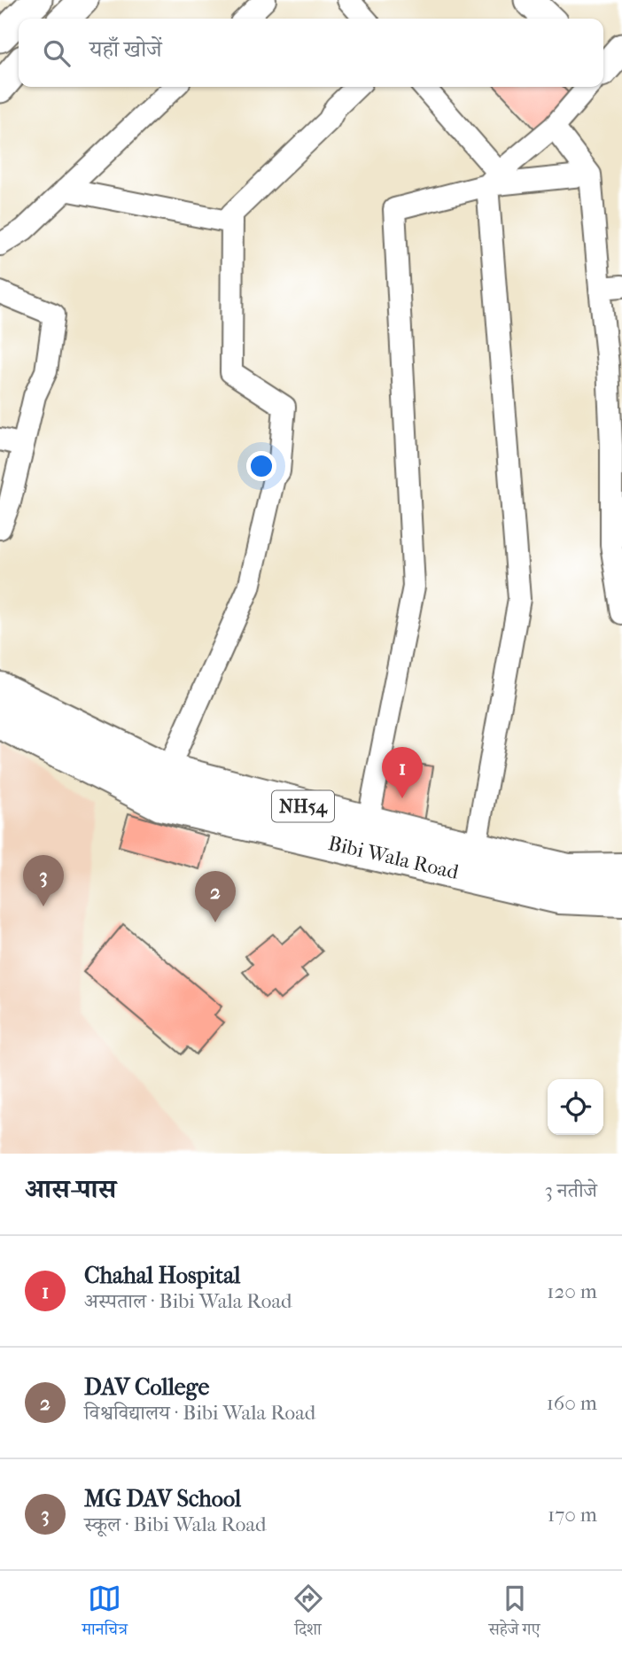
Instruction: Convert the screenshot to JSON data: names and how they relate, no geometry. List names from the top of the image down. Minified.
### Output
{"streets":{"highway":["NH54","Bibi Wala Road"]},"crossings":[["NH54","Bibi Wala Road"]],"page":{"search":"यहाँ खोजें","pins":["1","3","2"],"heading":["आस-पास","3 नतीजे"],"list":[{"mark":"1","name":"Chahal Hospital","note":"अस्पताल · Bibi Wala Road","value":"120 m"},{"mark":"2","name":"DAV College","note":"विश्वविद्यालय · Bibi Wala Road","value":"160 m"},{"mark":"3","name":"MG DAV School","note":"स्कूल · Bibi Wala Road","value":"170 m"}],"nav":["मानचित्र","दिशा","सहेजे गए"]}}
